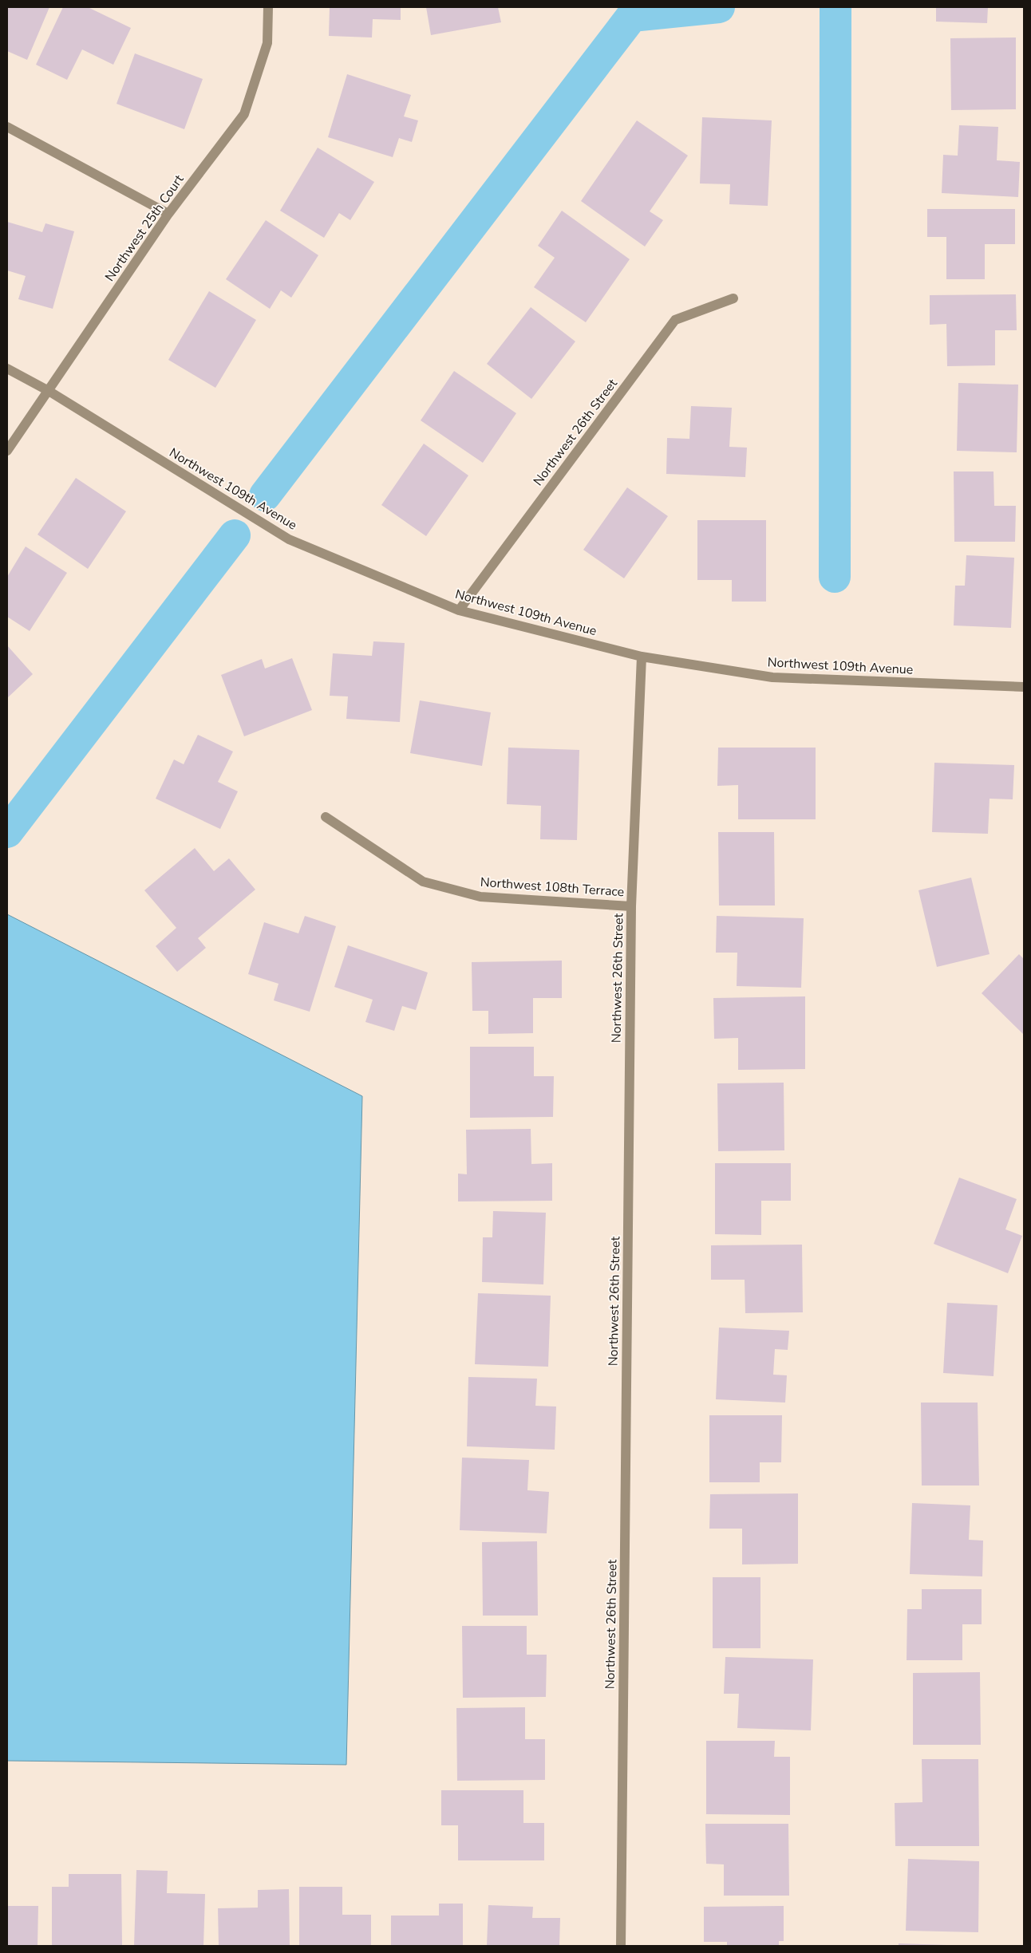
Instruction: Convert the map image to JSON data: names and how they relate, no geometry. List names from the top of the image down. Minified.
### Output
{"streets":{"street":["Northwest 25th Court","Northwest 26th Street","Northwest 109th Avenue","Northwest 108th Terrace"]},"crossings":[["Northwest 25th Court","Northwest 109th Avenue"],["Northwest 26th Street","Northwest 109th Avenue"],["Northwest 26th Street","Northwest 108th Terrace"]]}
